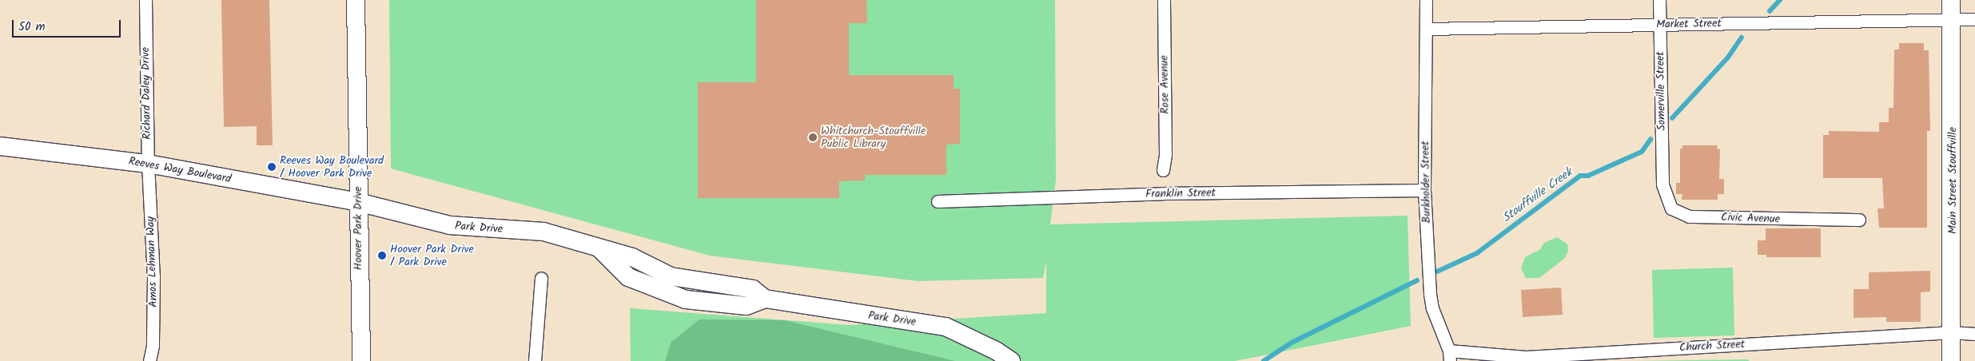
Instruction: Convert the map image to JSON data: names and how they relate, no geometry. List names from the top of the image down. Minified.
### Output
{"streets":{"street":["Market Street","Rose Avenue","Somerville Street","Richard Daley Drive","Reeves Way Boulevard","Main Street Stouffville","Burkholder Street","Franklin Street","Civic Avenue","Park Drive","Hoover Park Drive","Amos Lehman Way","Church Street"]},"crossings":[["Market Street","Somerville Street"],["Market Street","Main Street Stouffville"],["Market Street","Burkholder Street"],["Somerville Street","Civic Avenue"],["Richard Daley Drive","Reeves Way Boulevard"],["Richard Daley Drive","Amos Lehman Way"],["Reeves Way Boulevard","Park Drive"],["Reeves Way Boulevard","Hoover Park Drive"],["Reeves Way Boulevard","Amos Lehman Way"],["Main Street Stouffville","Church Street"],["Burkholder Street","Franklin Street"],["Burkholder Street","Church Street"],["Park Drive","Hoover Park Drive"]],"water":["Stouffville Creek"],"places":["Whitchurch-Stouffville Public Library","Reeves Way Boulevard / Hoover Park Drive","Hoover Park Drive / Park Drive"],"scale_bar":"50 m"}
